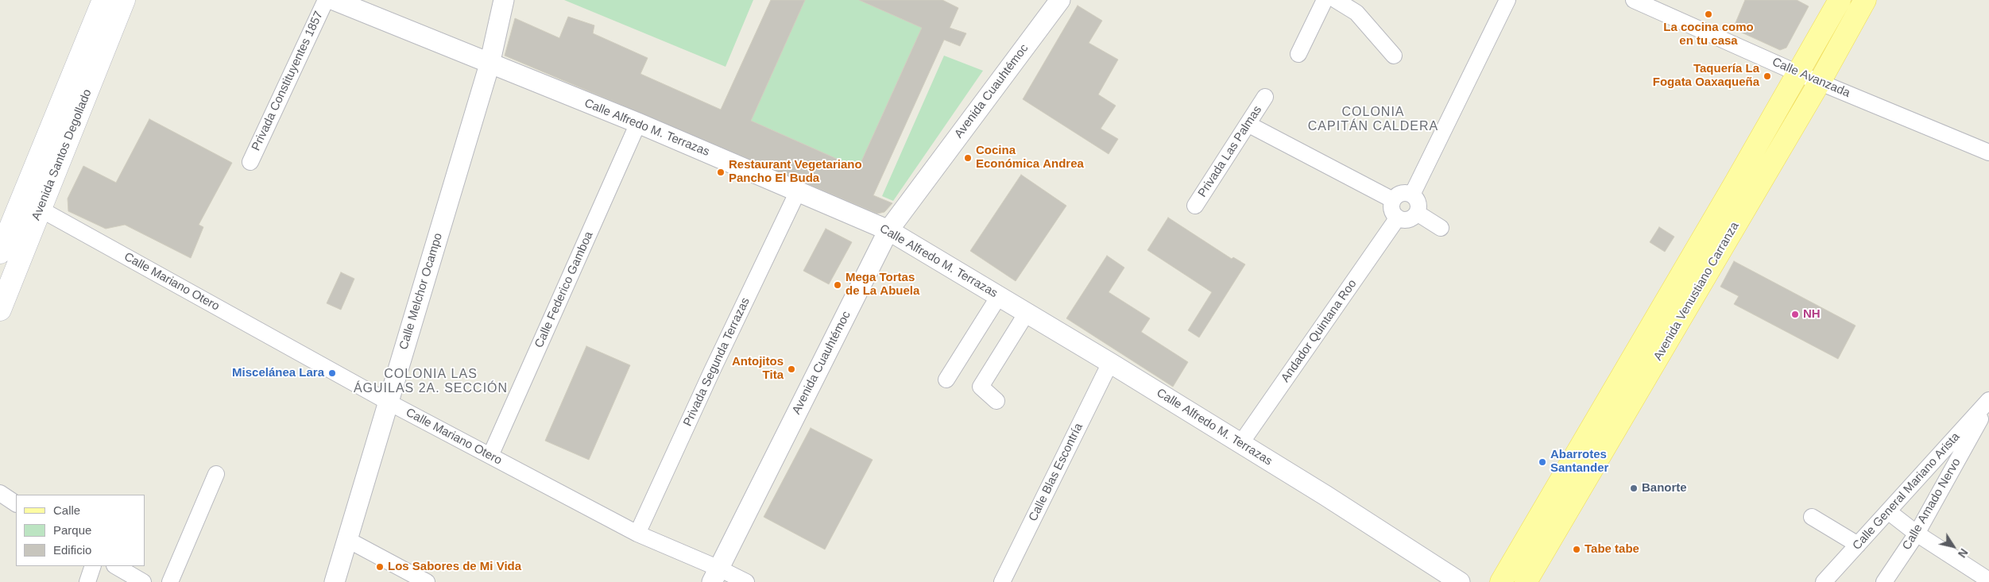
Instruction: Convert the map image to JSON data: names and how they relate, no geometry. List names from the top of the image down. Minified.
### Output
{"streets":{"main road":["Avenida Santos Degollado","Avenida Venustiano Carranza"],"street":["Calle Avanzada","Privada Constituyentes 1857","Avenida Cuauhtémoc","Calle Alfredo M. Terrazas","Privada Las Palmas","Calle Mariano Otero","Calle Federico Gamboa","Calle Melchor Ocampo","Andador Quintana Roo","Privada Segunda Terrazas","Calle Blas Escontría","Calle General Mariano Arista","Calle Amado Nervo"]},"crossings":[["Calle Avanzada","Avenida Venustiano Carranza"],["Avenida Cuauhtémoc","Calle Alfredo M. Terrazas"],["Avenida Cuauhtémoc","Calle Mariano Otero"],["Calle Alfredo M. Terrazas","Calle Federico Gamboa"],["Calle Alfredo M. Terrazas","Calle Melchor Ocampo"],["Calle Alfredo M. Terrazas","Andador Quintana Roo"],["Calle Alfredo M. Terrazas","Privada Segunda Terrazas"],["Calle Alfredo M. Terrazas","Calle Blas Escontría"],["Avenida Santos Degollado","Calle Mariano Otero"],["Calle Mariano Otero","Calle Federico Gamboa"],["Calle Mariano Otero","Calle Melchor Ocampo"],["Calle Mariano Otero","Privada Segunda Terrazas"]],"districts":["COLONIA CAPITÁN CALDERA","COLONIA LAS ÁGUILAS 2A. SECCIÓN"],"places":["La cocina como en tu casa","Taquería La Fogata Oaxaqueña","Cocina Económica Andrea","Restaurant Vegetariano Pancho El Buda","Mega Tortas de La Abuela","NH","Antojitos Tita","Miscelánea Lara","Abarrotes Santander","Banorte","Tabe tabe","Los Sabores de Mi Vida"],"legend":["Calle","Parque","Edificio"],"north":"bottom right"}
